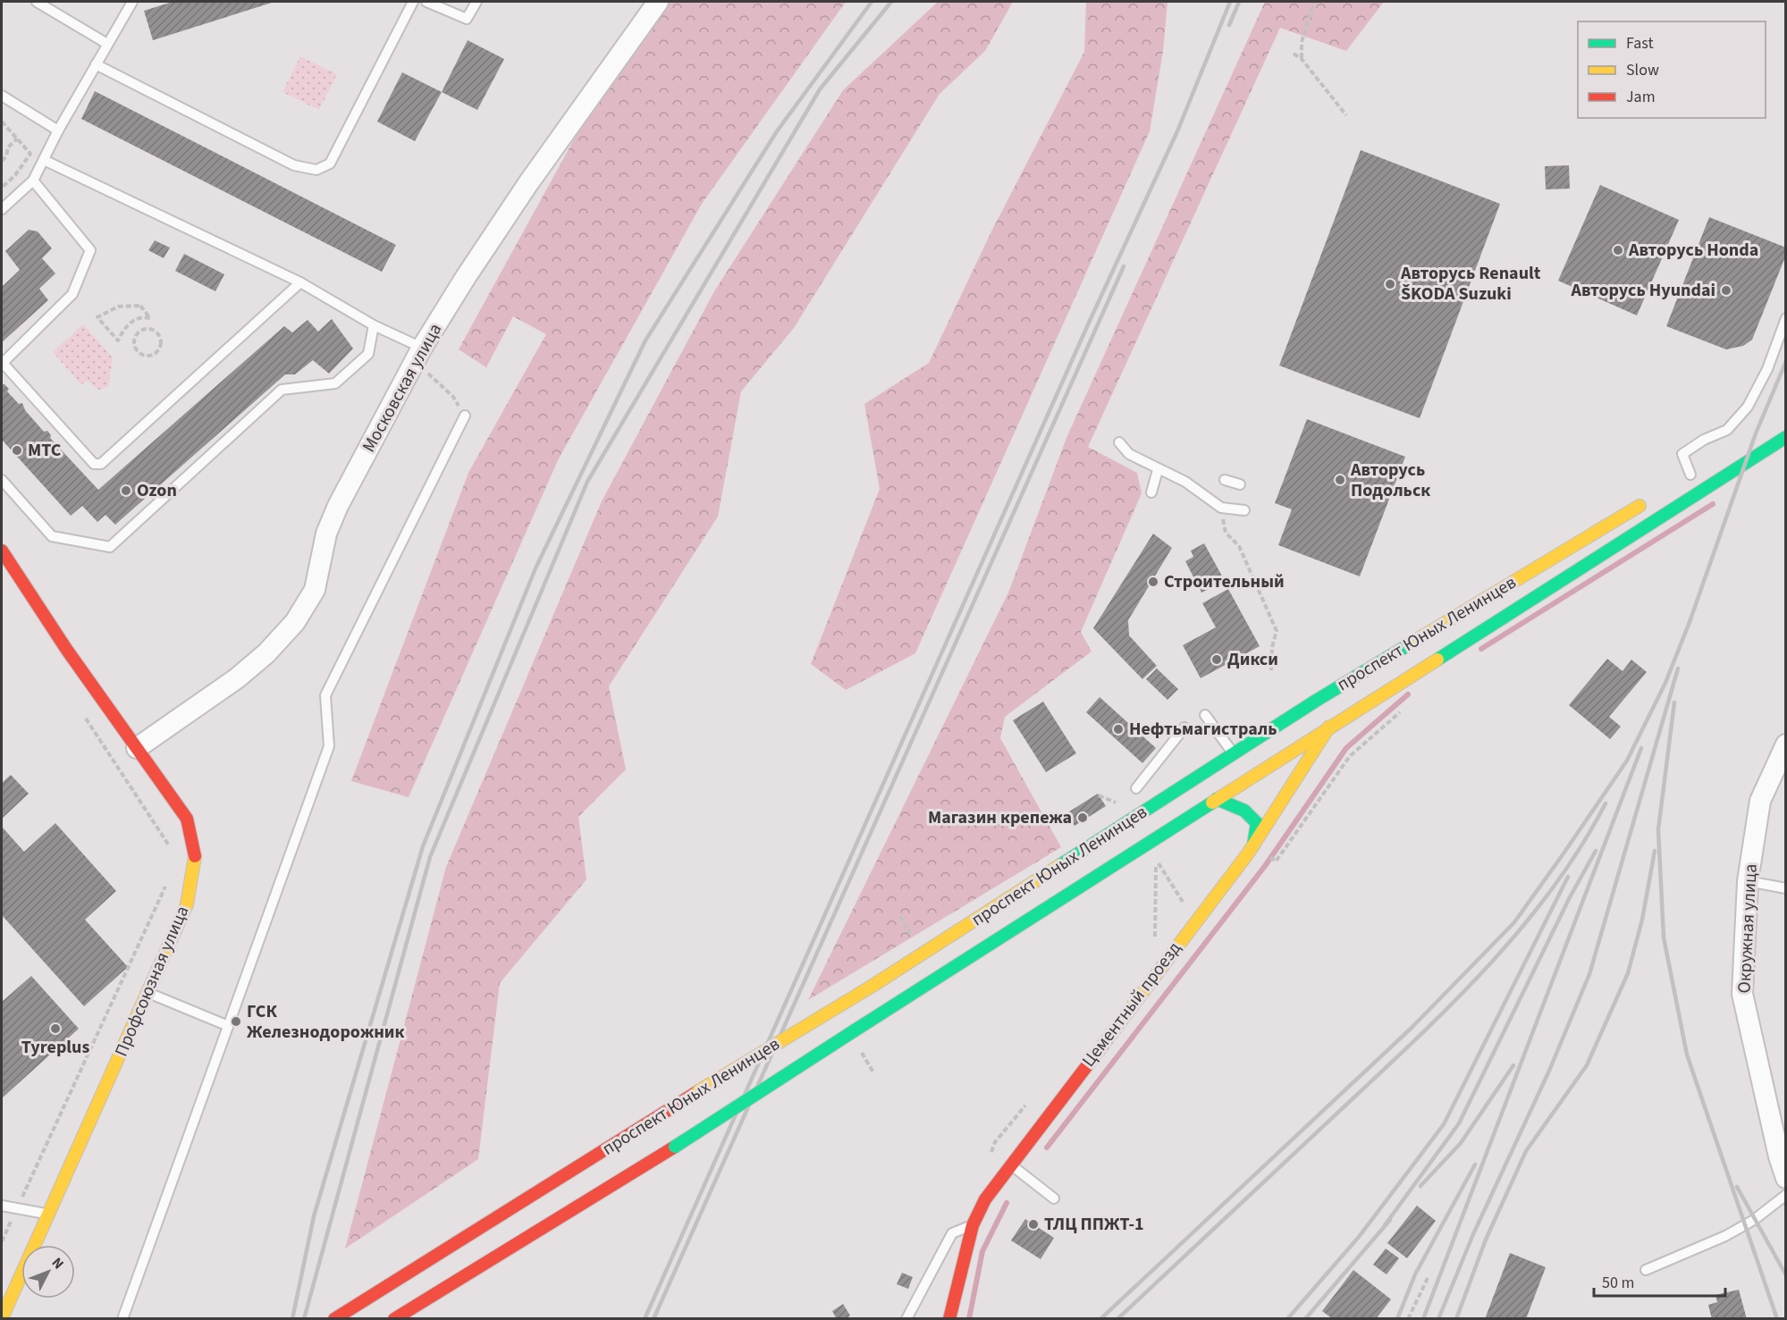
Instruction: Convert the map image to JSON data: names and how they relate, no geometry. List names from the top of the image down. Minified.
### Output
{"streets":{"main road":["проспект Юных Ленинцев","Профсоюзная улица","Цементный проезд"],"street":["Московская улица","Окружная улица"]},"crossings":[["Московская улица","Профсоюзная улица"],["проспект Юных Ленинцев","Цементный проезд"]],"places":["Авторусь Honda","Авторусь Renault ŠKODA Suzuki","Авторусь Hyundai","МТС","Авторусь Подольск","Ozon","Строительный","Дикси","Нефтьмагистраль","Магазин крепежа","ГСК Железнодорожник","Tyreplus","ТЛЦ ППЖТ-1"],"legend":["Fast","Slow","Jam"],"scale_bar":"50 m","north":"top right"}
